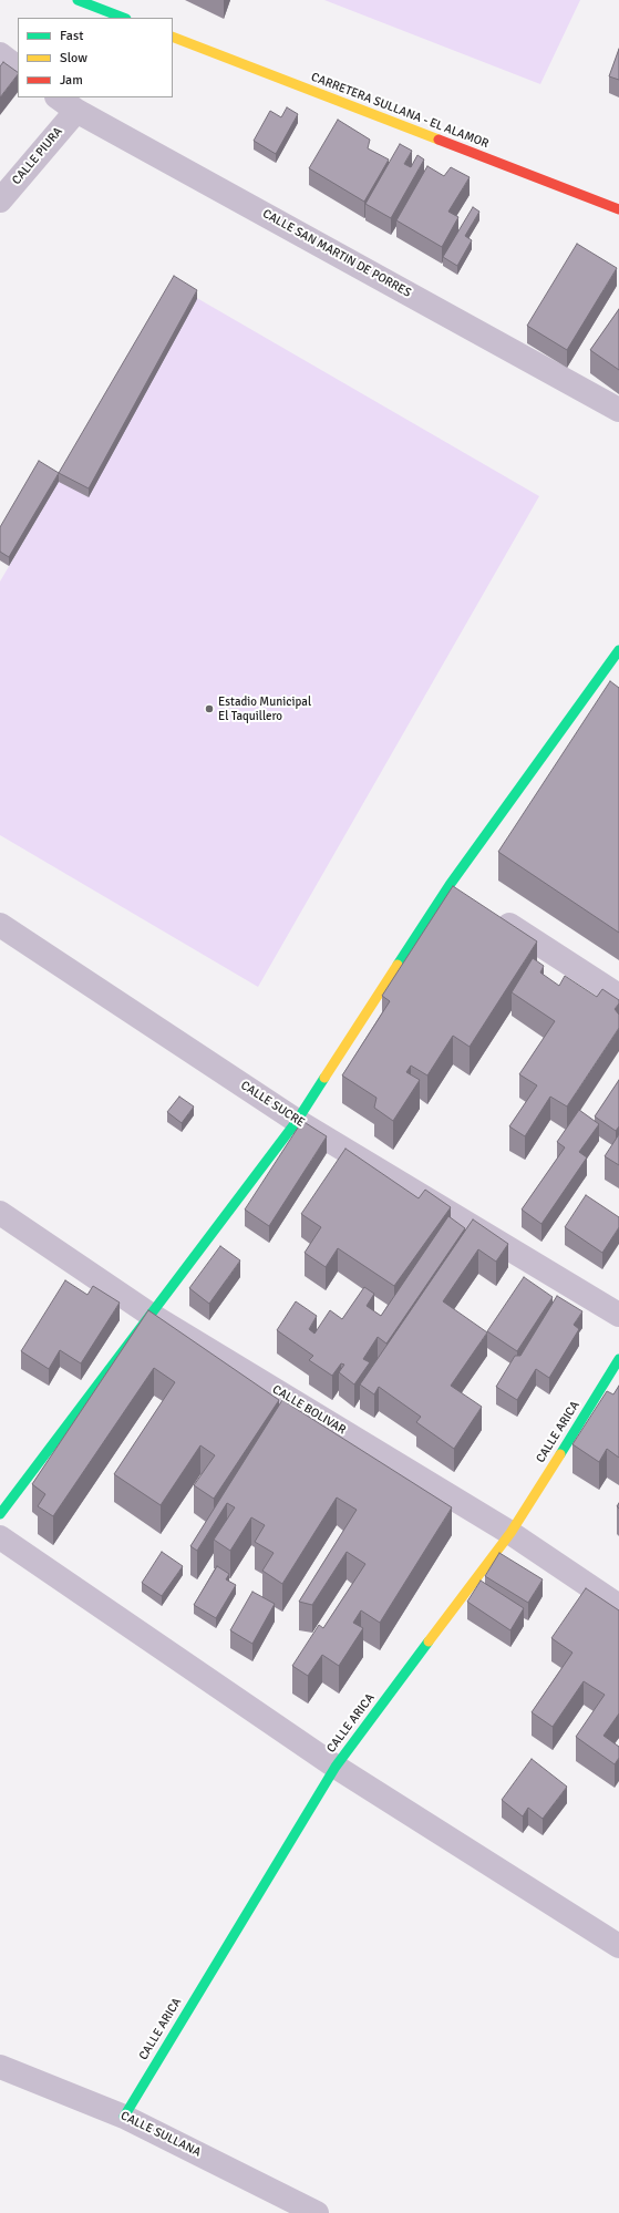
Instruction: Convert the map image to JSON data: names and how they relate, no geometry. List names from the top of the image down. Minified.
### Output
{"streets":{"main road":["CARRETERA SULLANA - EL ALAMOR","CALLE ARICA"],"street":["CALLE PIURA","CALLE SAN MARTIN DE PORRES","CALLE SUCRE","CALLE BOLIVAR","CALLE SULLANA"]},"crossings":[["CALLE PIURA","CALLE SAN MARTIN DE PORRES"],["CALLE BOLIVAR","CALLE ARICA"],["CALLE ARICA","CALLE SULLANA"]],"places":["Estadio Municipal El Taquillero"],"legend":["Fast","Slow","Jam"]}
